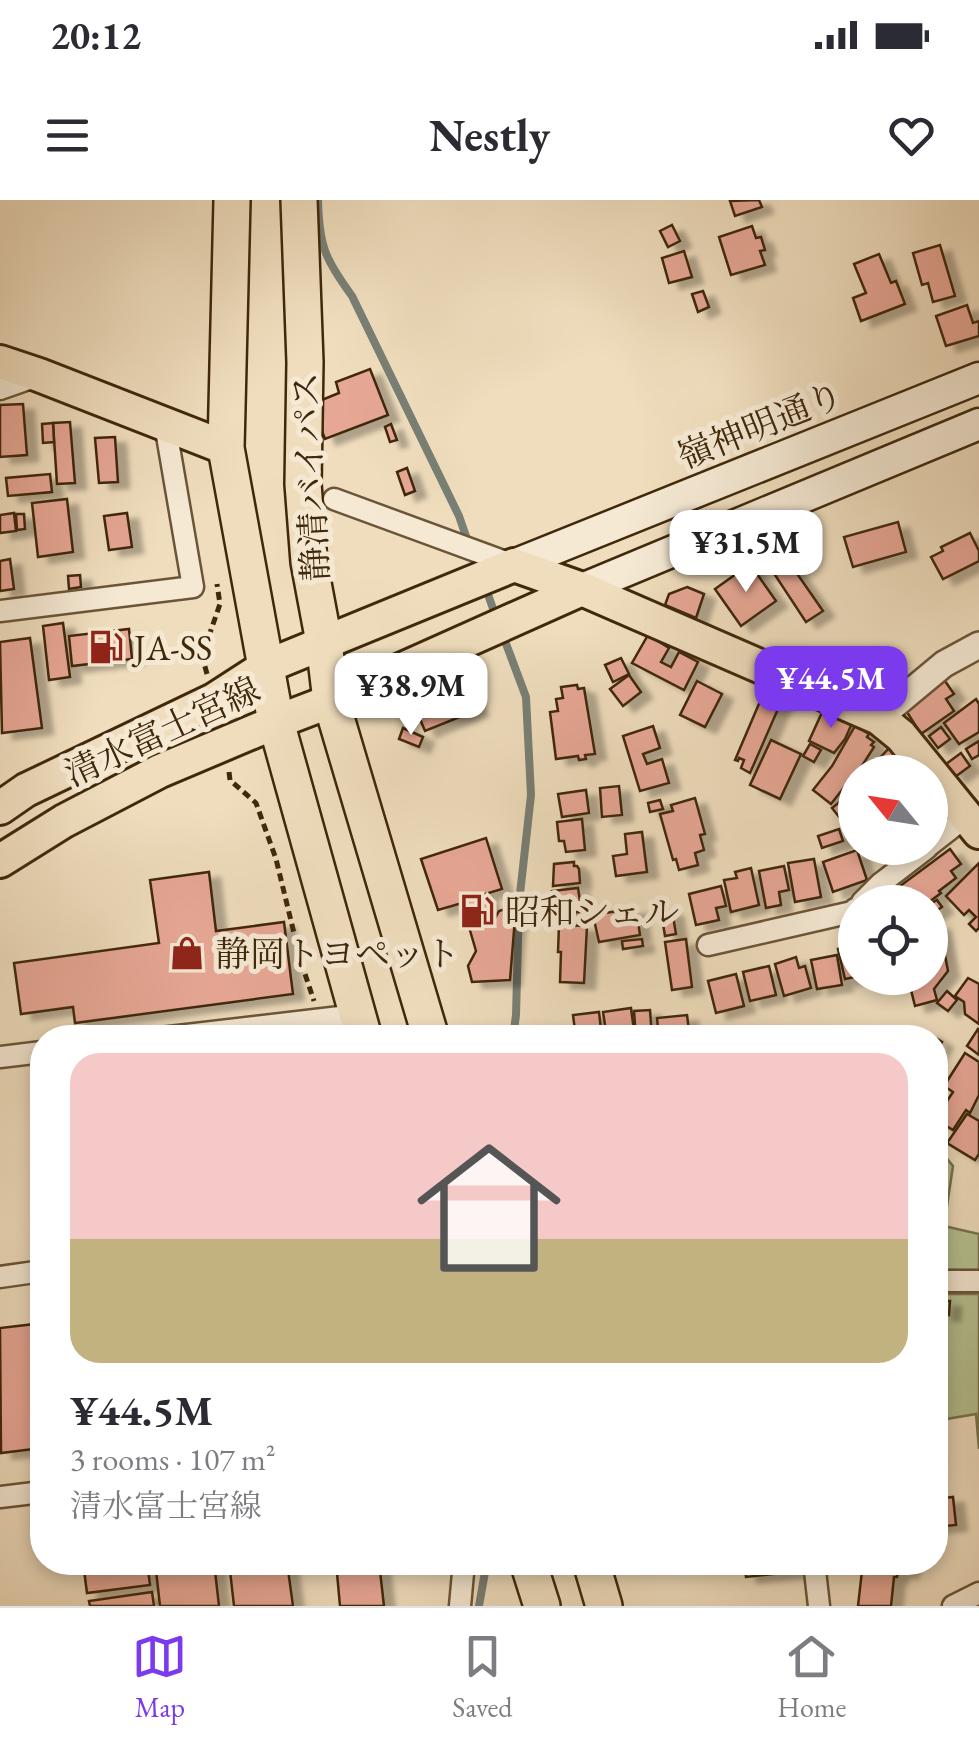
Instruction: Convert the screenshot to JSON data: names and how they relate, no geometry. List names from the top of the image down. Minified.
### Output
{"streets":{"highway":["静清バイパス"],"main road":["嶺神明通り","清水富士宮線"]},"crossings":[["嶺神明通り","清水富士宮線"],["静清バイパス","清水富士宮線"]],"places":{"fuel station":["JA-SS","昭和シェル"],"shop":["静岡トヨペット"]},"north":"top left","page":{"status":"20:12","header":"Nestly","price":["¥31.5M","¥44.5M","¥38.9M"],"list":[{"name":"¥44.5M","note":"3 rooms · 107 m² · 清水富士宮線"}],"tabs":["Map","Saved","Home"]}}
